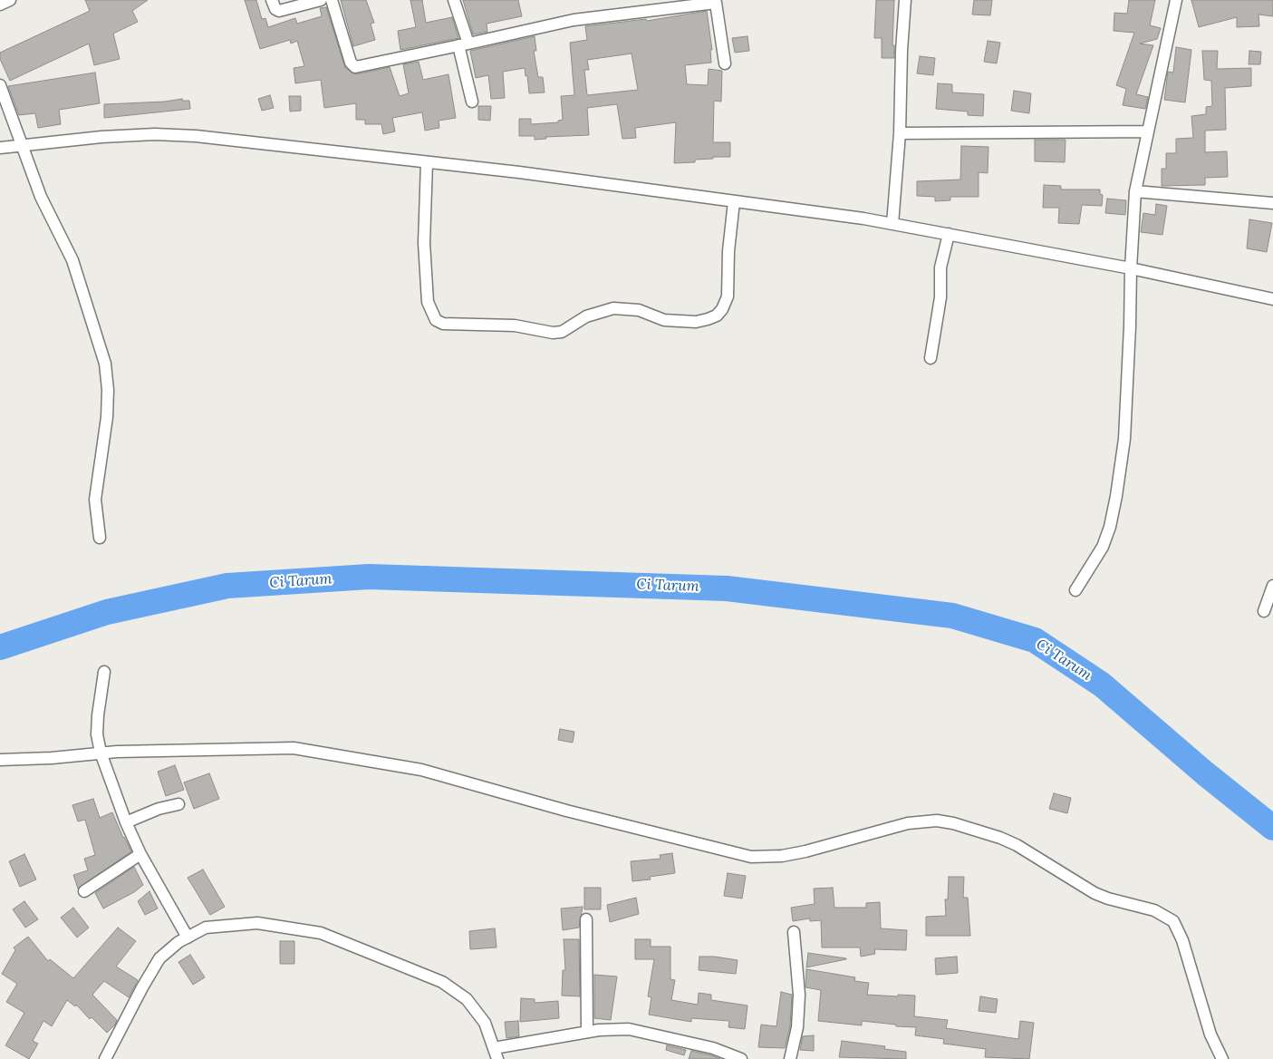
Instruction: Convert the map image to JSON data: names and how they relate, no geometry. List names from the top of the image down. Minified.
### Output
{"water":["Ci Tarum"]}
